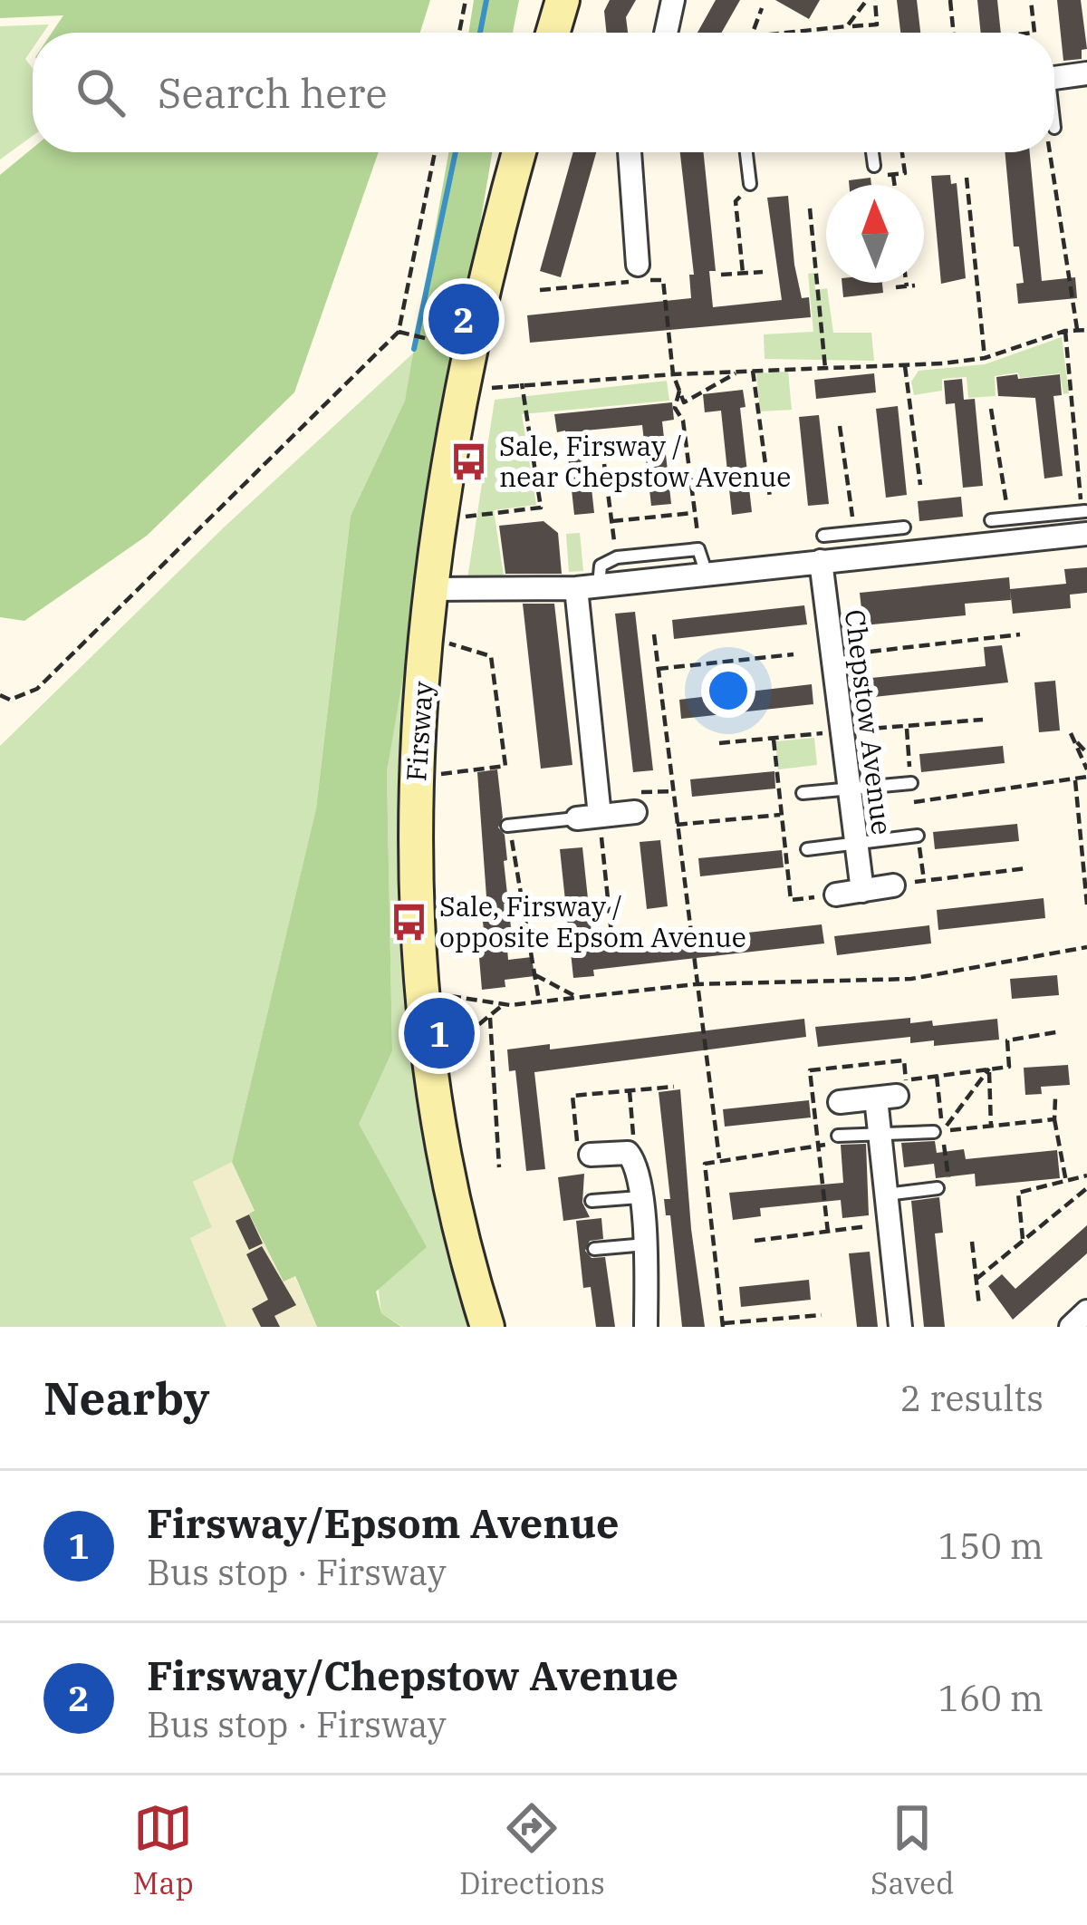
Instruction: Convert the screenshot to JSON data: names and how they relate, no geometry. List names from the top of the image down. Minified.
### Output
{"streets":{"street":["Chepstow Avenue","Firsway"]},"places":{"bus stop":["Sale, Firsway / near Chepstow Avenue","Sale, Firsway / opposite Epsom Avenue"]},"north":"top","page":{"search":"Search here","pins":["2","1"],"heading":["Nearby","2 results"],"list":[{"mark":"1","name":"Firsway/Epsom Avenue","note":"Bus stop · Firsway","value":"150 m"},{"mark":"2","name":"Firsway/Chepstow Avenue","note":"Bus stop · Firsway","value":"160 m"}],"nav":["Map","Directions","Saved"]}}
